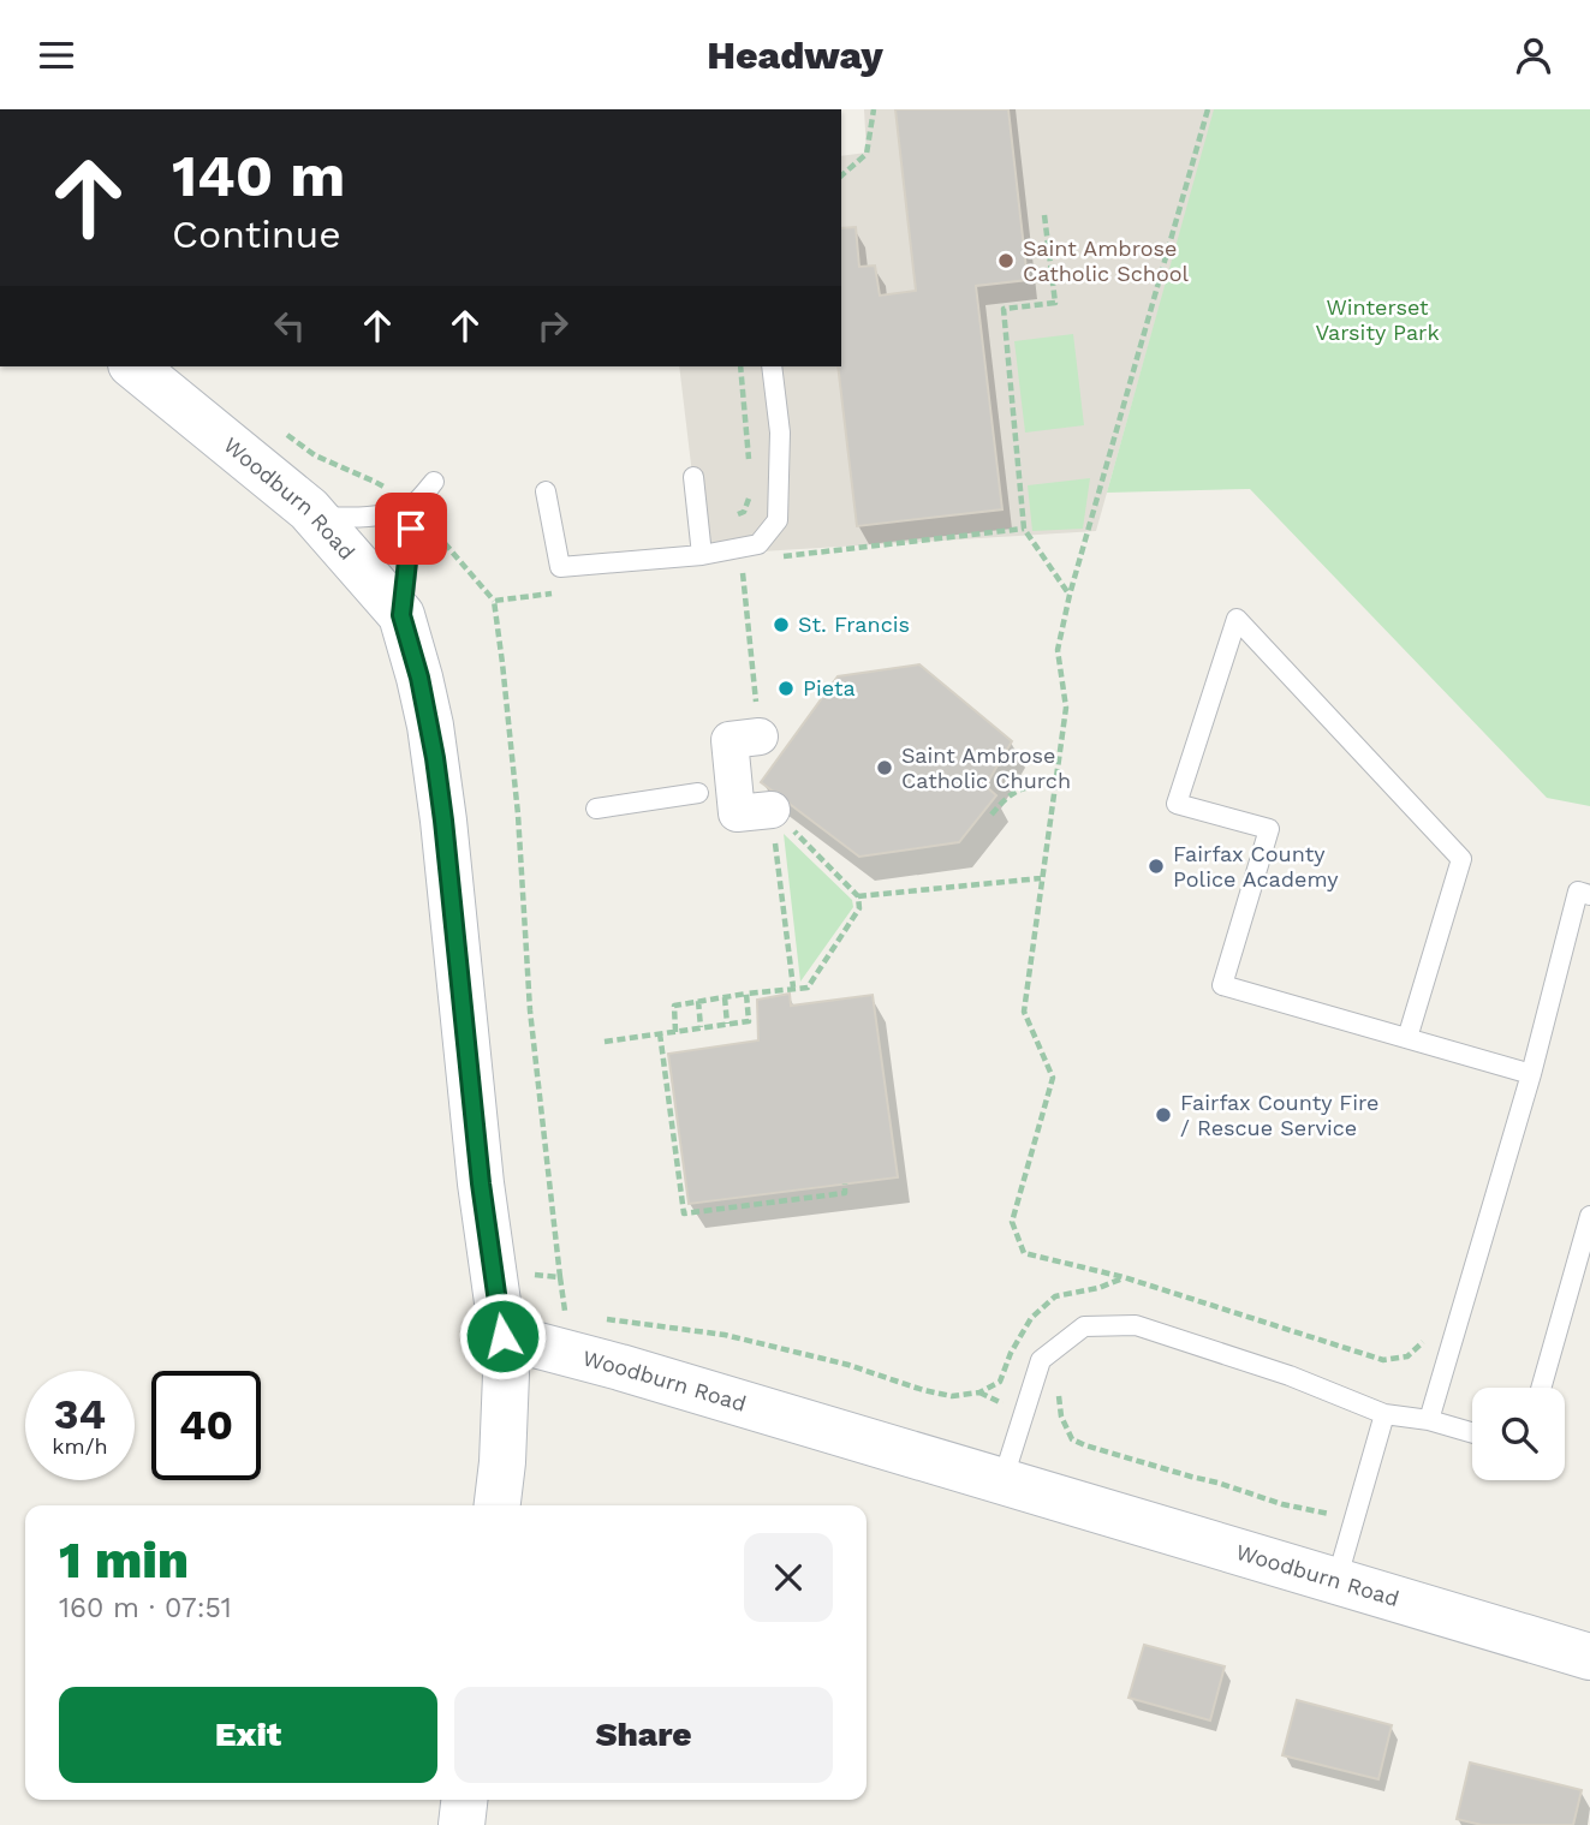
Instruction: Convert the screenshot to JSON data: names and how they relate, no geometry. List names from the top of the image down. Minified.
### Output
{"streets":{"street":["Woodburn Road"]},"parks":["Winterset Varsity Park"],"places":["Saint Ambrose Catholic School","St. Francis","Pieta","Saint Ambrose Catholic Church","Fairfax County Police Academy","Fairfax County Fire / Rescue Service"],"page":{"header":"Headway","turn":["140 m","Continue"],"speed":"34 km/h","limit":"40","heading":["1 min","160 m · 07:51"],"buttons":["Exit","Share"]}}
